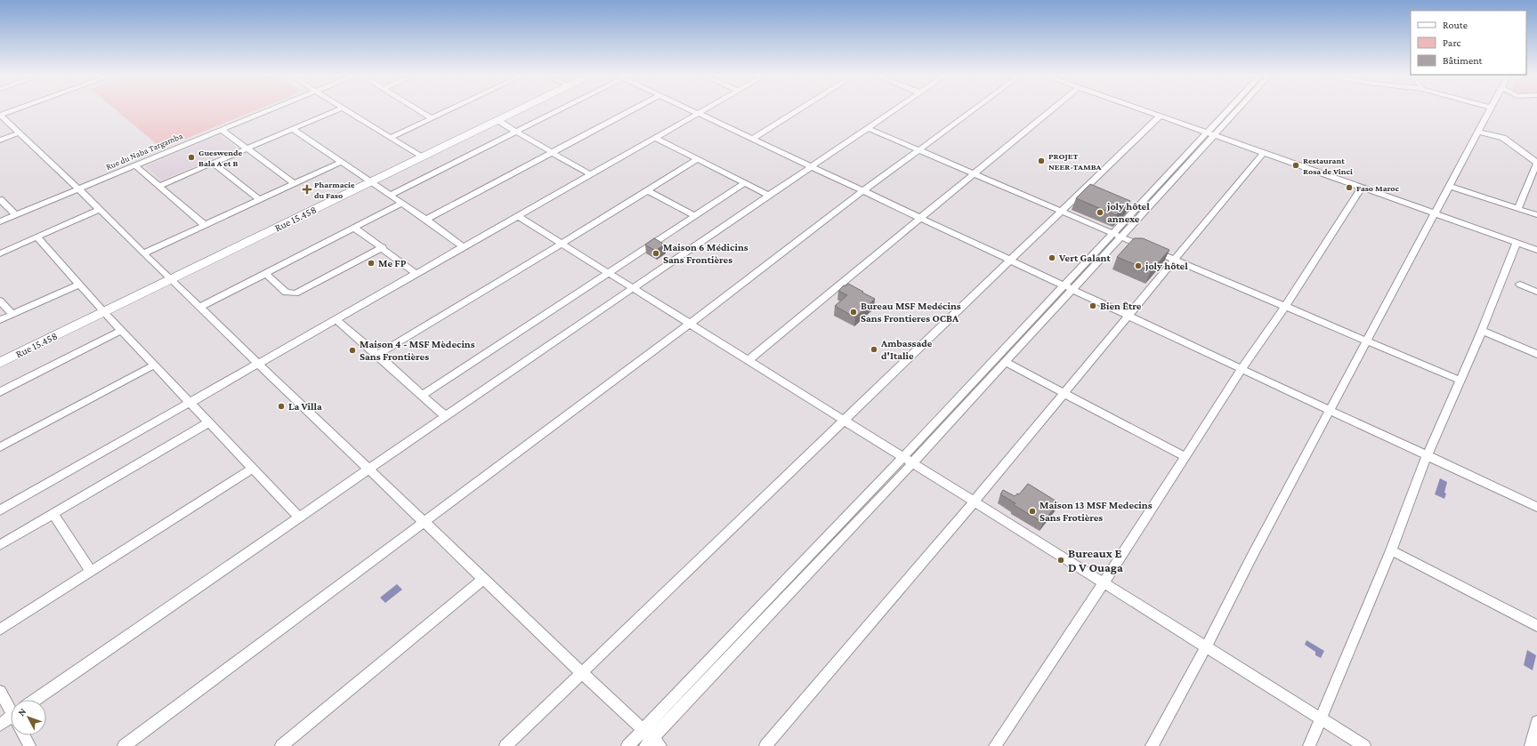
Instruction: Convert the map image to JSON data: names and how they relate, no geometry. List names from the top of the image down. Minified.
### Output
{"streets":{"main road":["Rue 15.458"],"street":["Rue du Naba Targamba"]},"places":{"other":["Gueswende Bala A et B","PROJET NEER-TAMBA","Restaurant Rosa de Vinci","Faso Maroc","joly hôtel annexe","Maison 6 Médicins Sans Frontières","Vert Galant","Me FP","joly hôtel","Bien Être","Bureau MSF Medécins Sans Frontieres OCBA","Ambassade d'Italie","Maison 4 - MSF Mèdecins Sans Frontières","La Villa","Maison 13 MSF Medecins Sans Frotières","Bureaux E D V Ouaga"],"health":["Pharmacie du Faso"]},"legend":["Route","Parc","Bâtiment"],"north":"top left"}
